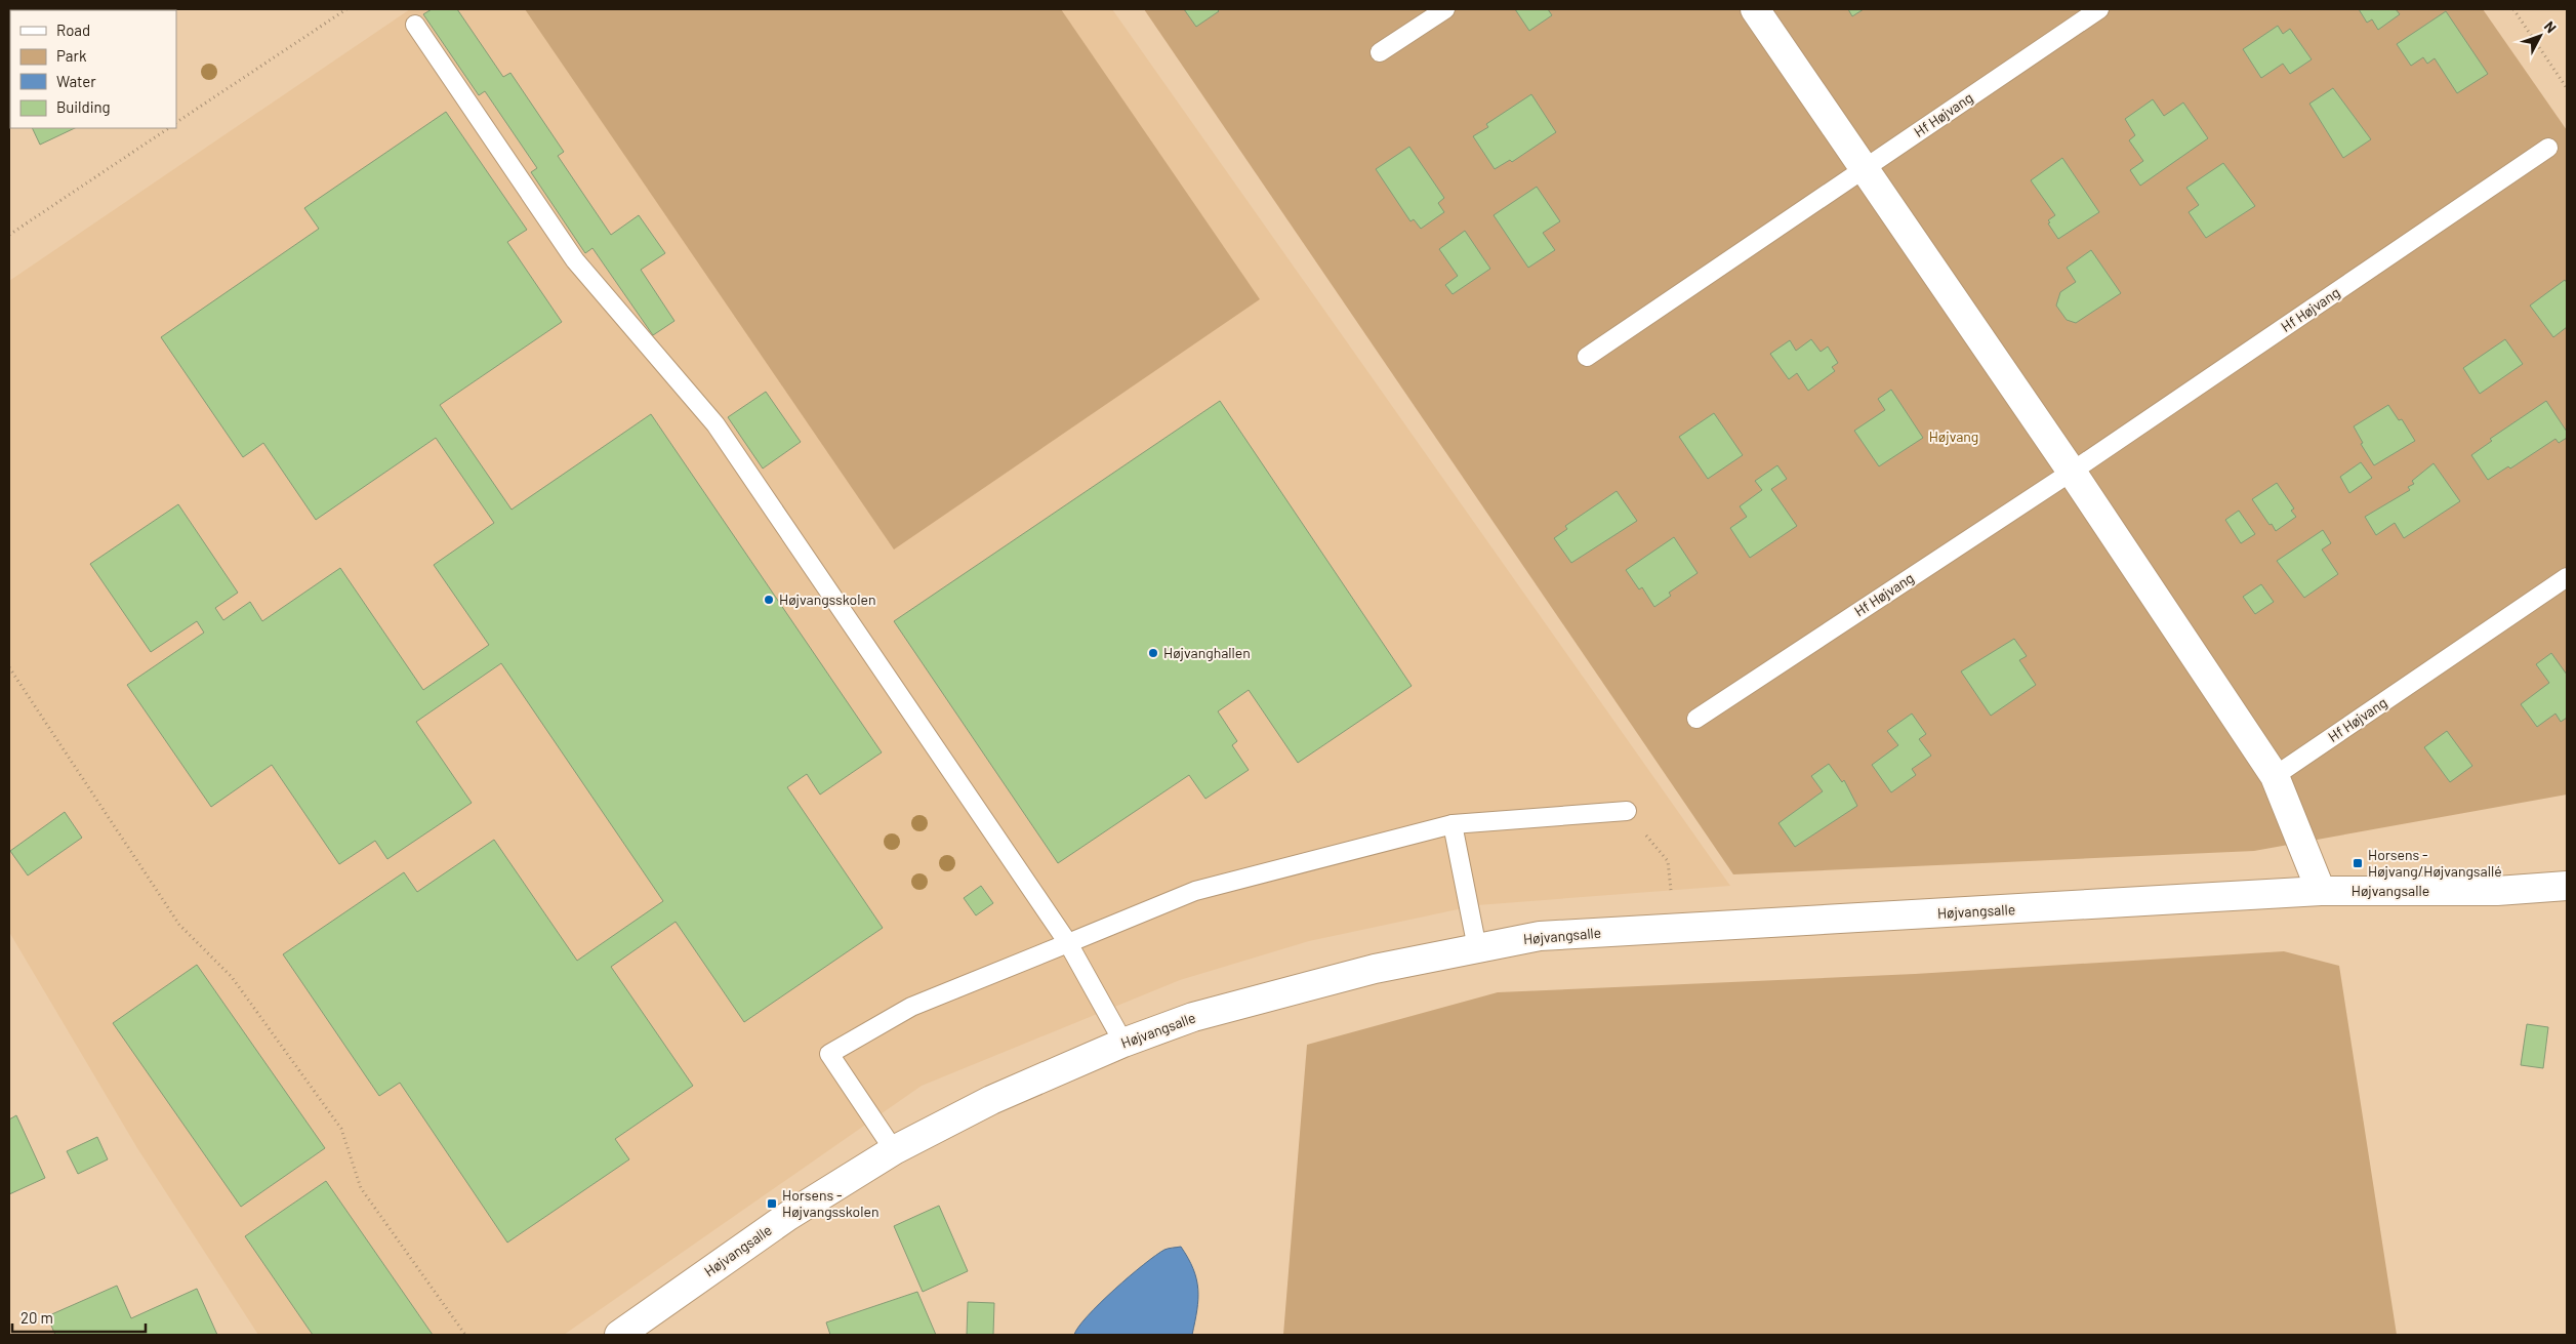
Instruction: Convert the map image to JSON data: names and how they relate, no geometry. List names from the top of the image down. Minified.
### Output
{"streets":{"street":["Højvangsalle"],"lane":["Hf Højvang"]},"parks":["Højvang"],"places":{"other":["Højvangsskolen","Højvanghallen"],"transit":["Horsens - Højvang/Højvangsallé","Horsens - Højvangsskolen"]},"legend":["Road","Park","Water","Building"],"scale_bar":"20 m","north":"top right"}
